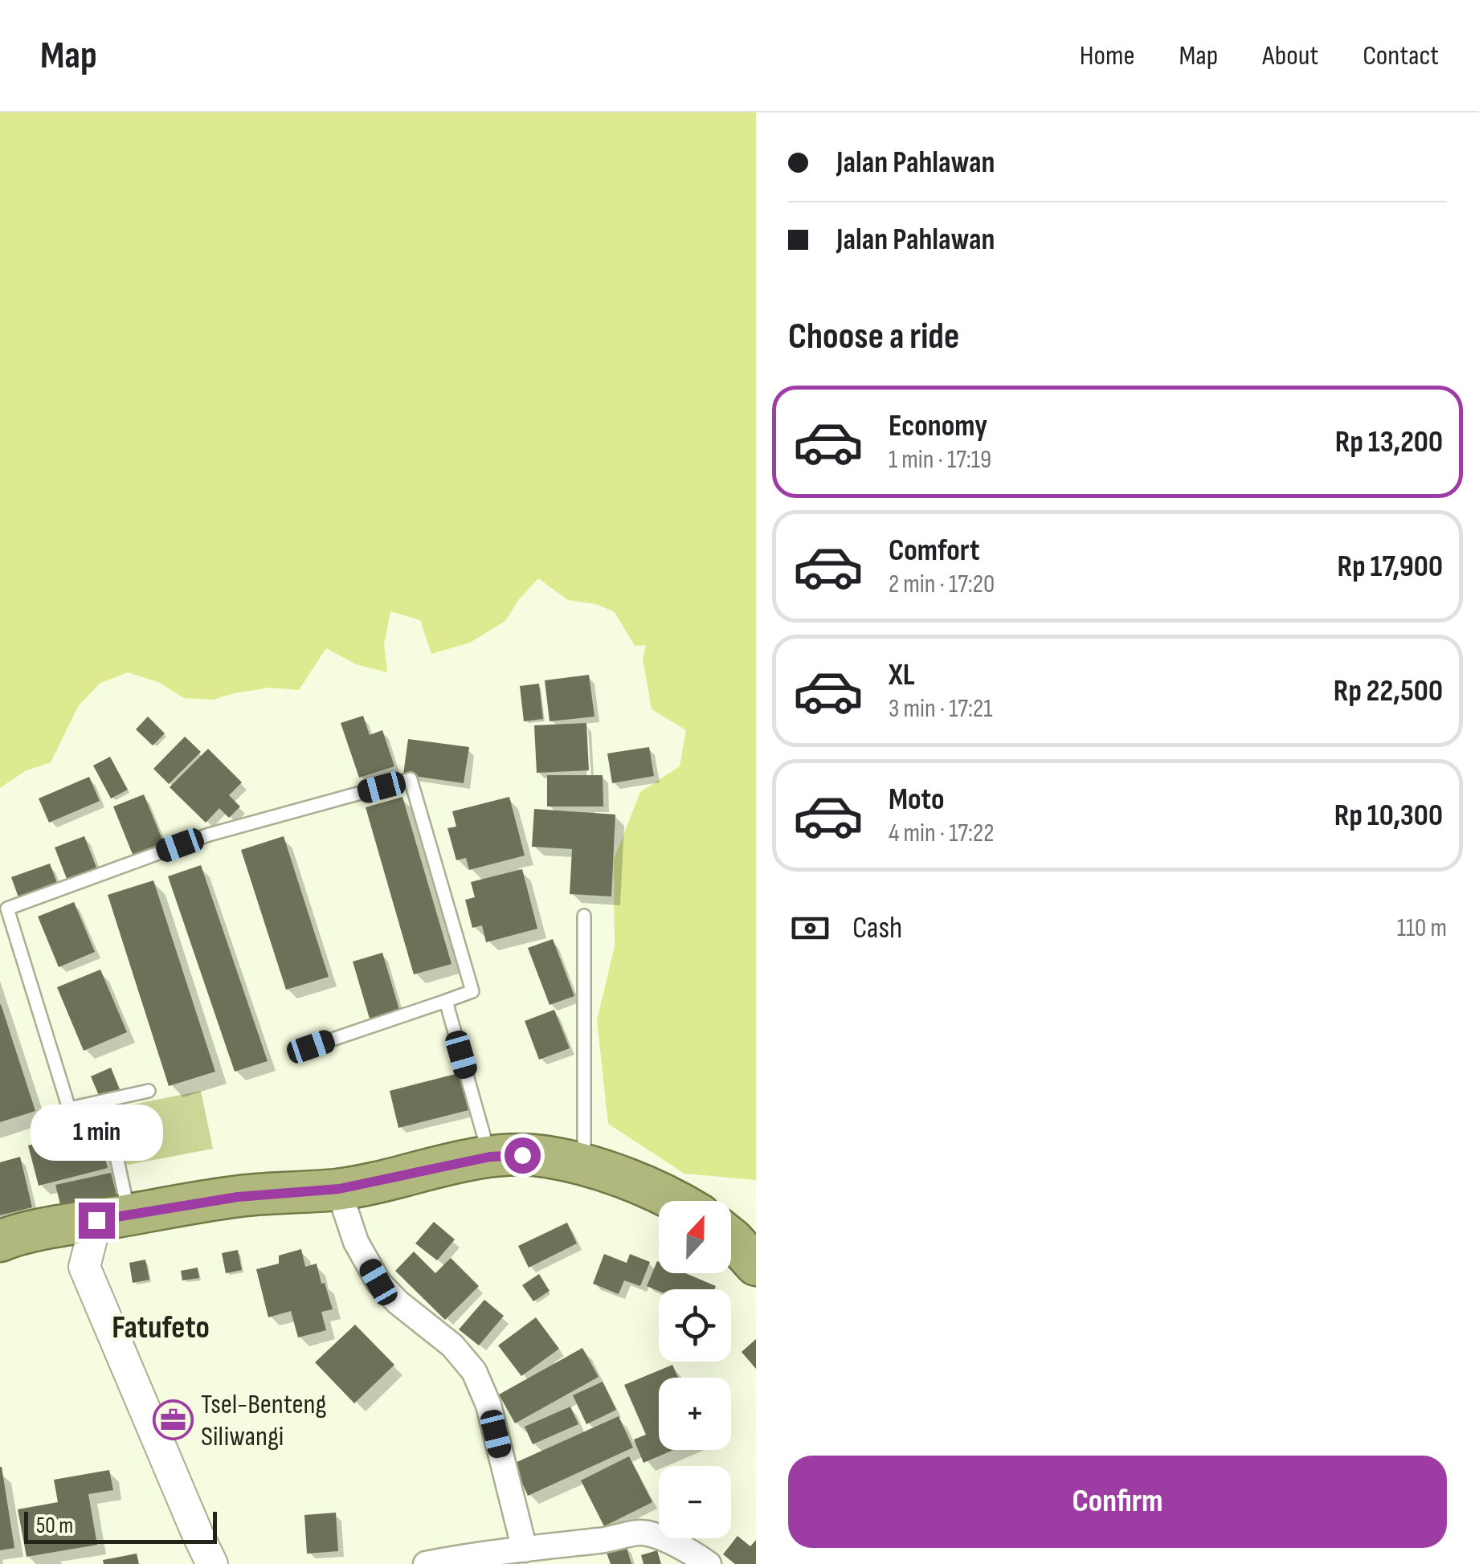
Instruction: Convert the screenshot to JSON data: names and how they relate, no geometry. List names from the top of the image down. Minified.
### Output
{"districts":["Fatufeto"],"places":{"office":["Tsel-Benteng Siliwangi"]},"scale_bar":"50 m","north":"top","page":{"header":"Map","nav":["Home","Map","About","Contact"],"banner":["Jalan Pahlawan","Jalan Pahlawan"],"heading":"Choose a ride","list":[{"name":"Economy","note":"1 min · 17:19","value":"Rp 13,200"},{"name":"Comfort","note":"2 min · 17:20","value":"Rp 17,900"},{"name":"XL","note":"3 min · 17:21","value":"Rp 22,500"},{"name":"Moto","note":"4 min · 17:22","value":"Rp 10,300"}],"pay":["Cash","110 m"],"bubble":"1 min","map_buttons":["+","−"],"buttons":"Confirm","scale":"50 m"}}
